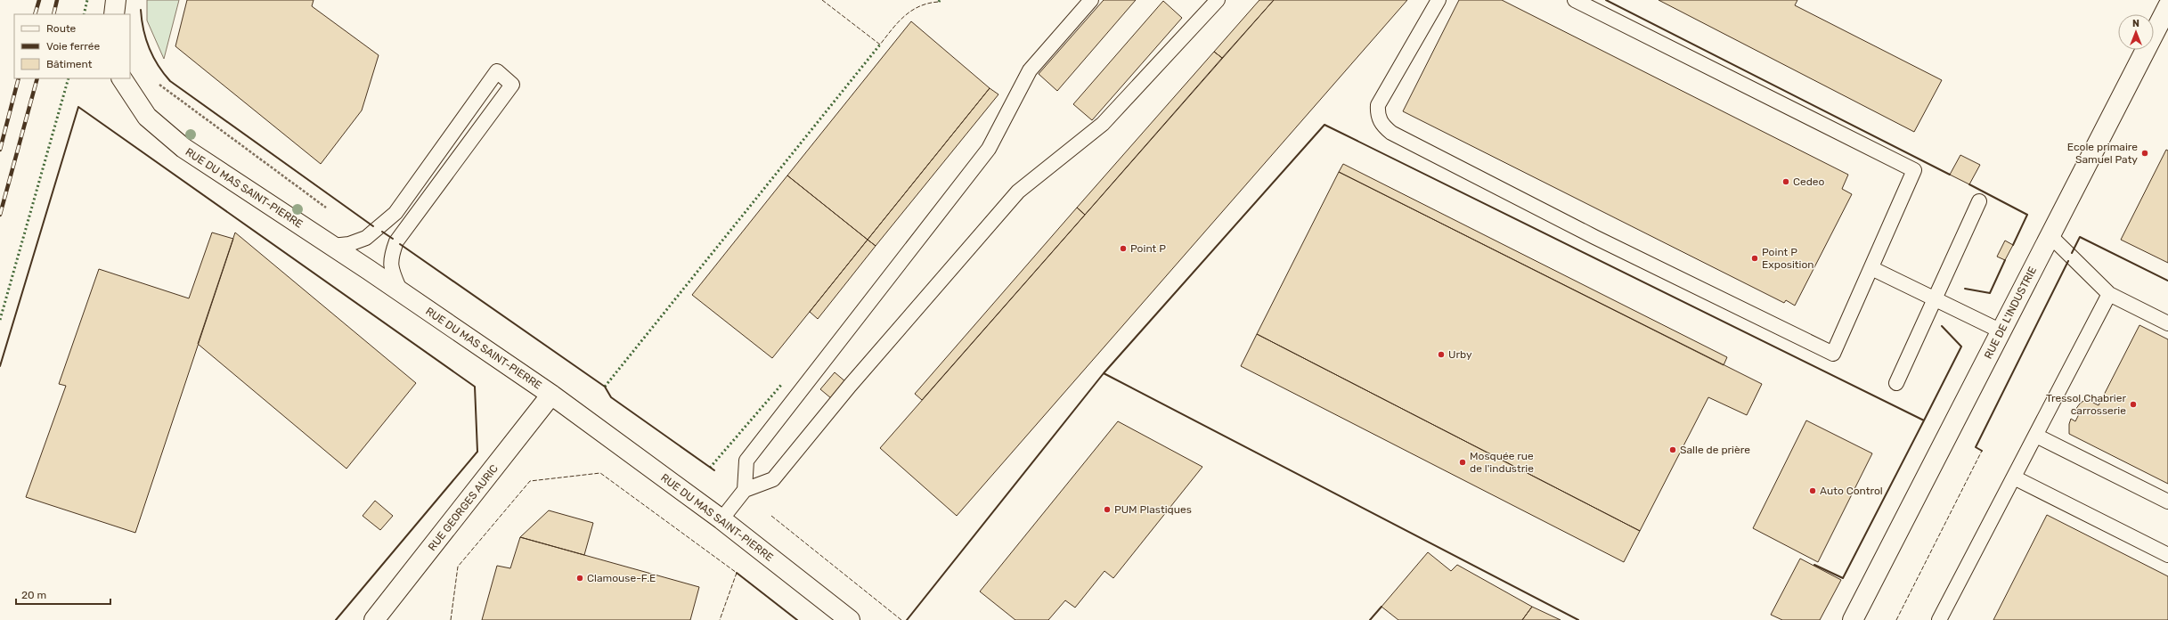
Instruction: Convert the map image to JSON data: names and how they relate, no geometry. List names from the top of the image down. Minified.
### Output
{"streets":{"street":["RUE DU MAS SAINT-PIERRE","RUE DE L'INDUSTRIE","RUE GEORGES AURIC"]},"crossings":[["RUE DU MAS SAINT-PIERRE","RUE GEORGES AURIC"]],"places":["Ecole primaire Samuel Paty","Cedeo","Point P","Point P Exposition","Urby","Tressol Chabrier carrosserie","Salle de prière","Mosquée rue de l'industrie","Auto Control","PUM Plastiques","Clamouse-F.E"],"legend":["Route","Voie ferrée","Bâtiment"],"scale_bar":"20 m","north":"top"}
